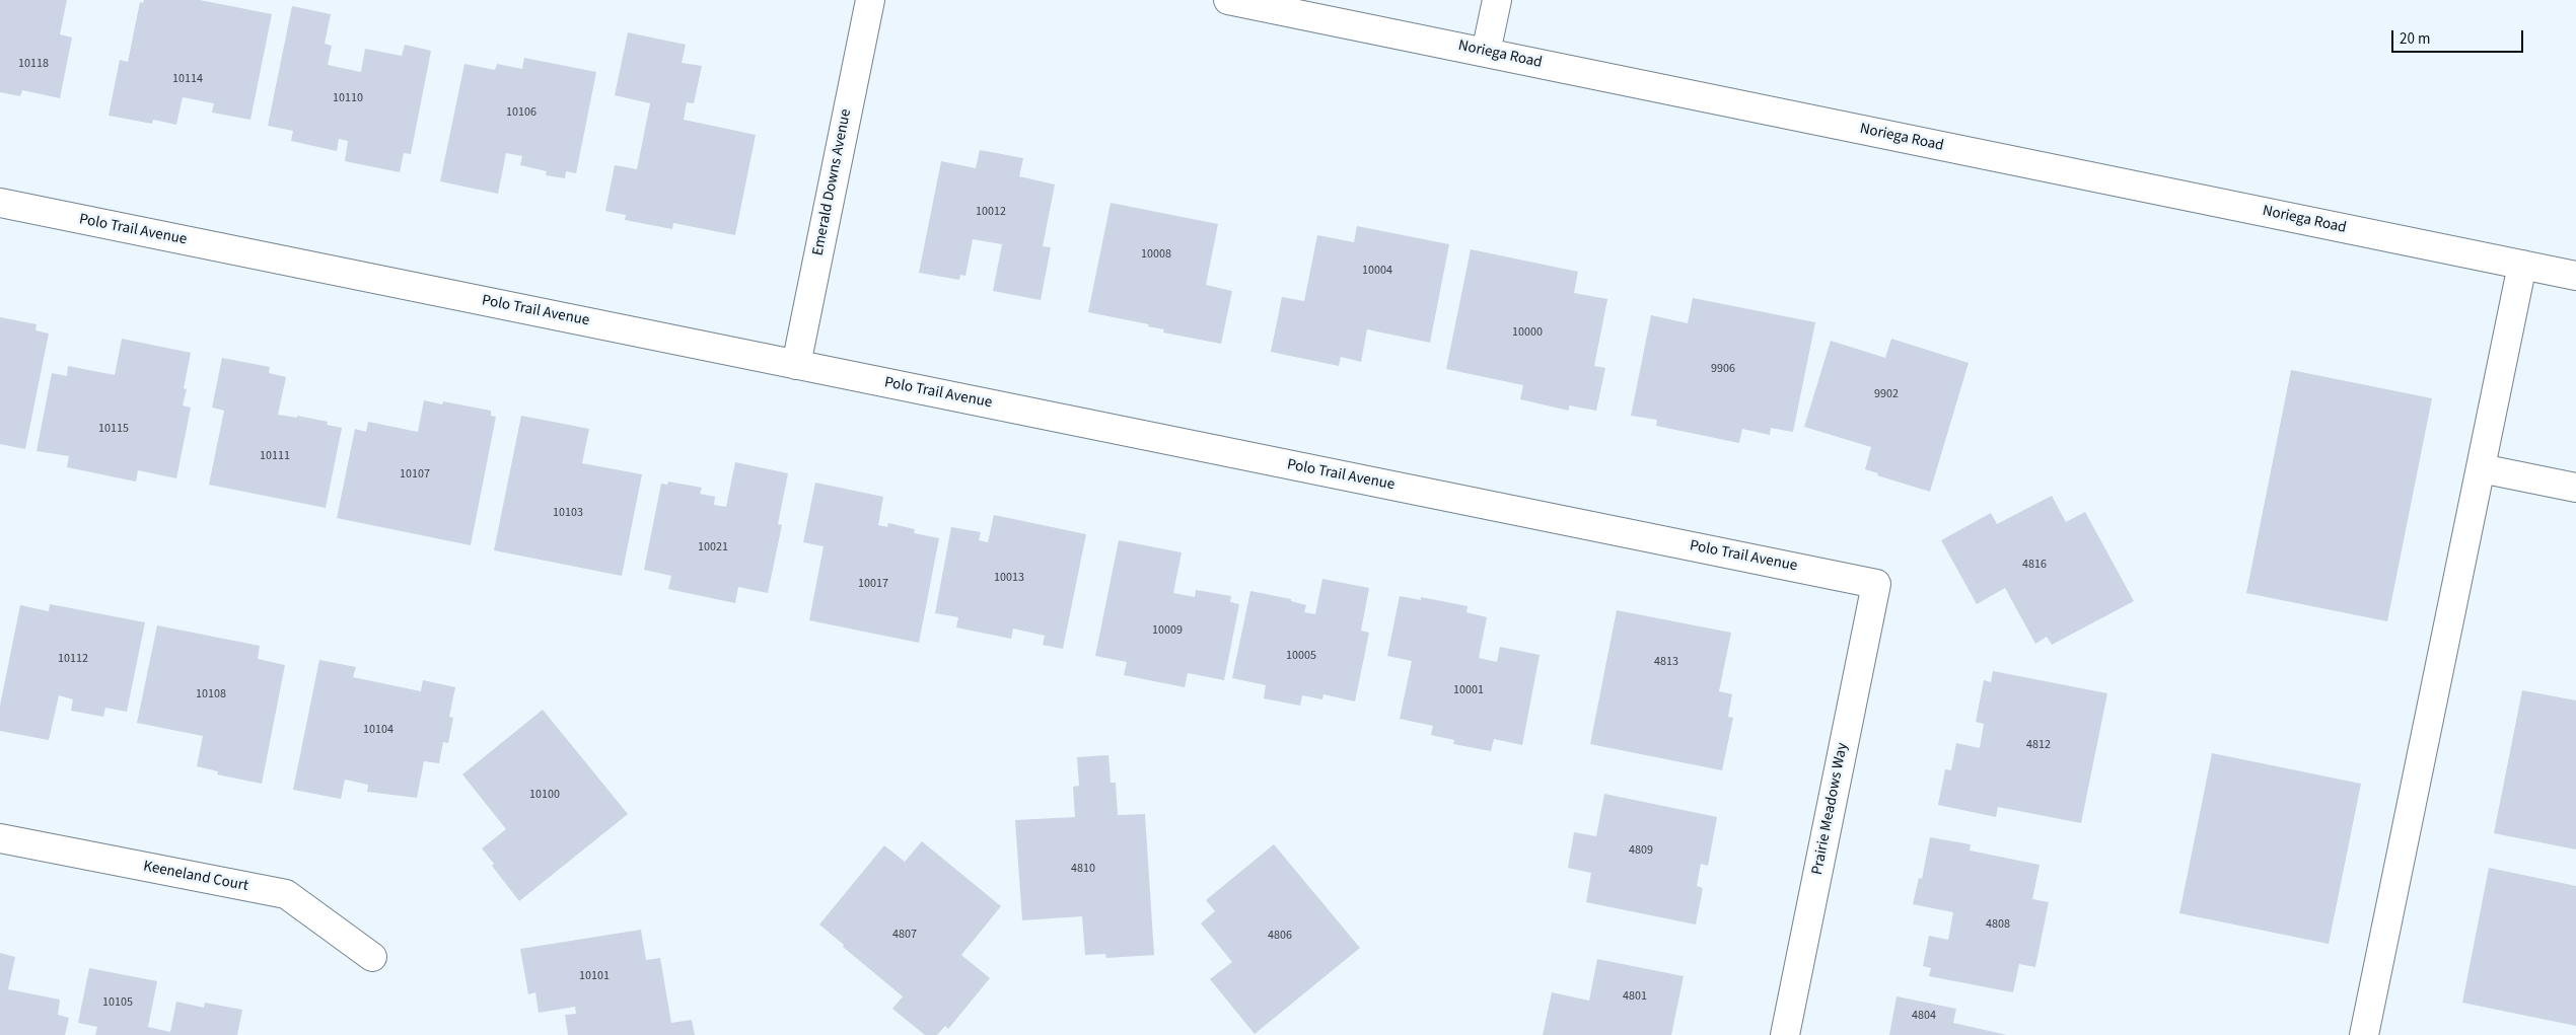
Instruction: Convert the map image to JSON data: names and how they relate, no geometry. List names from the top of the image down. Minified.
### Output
{"streets":{"street":["Noriega Road","Emerald Downs Avenue","Polo Trail Avenue","Prairie Meadows Way","Keeneland Court"]},"crossings":[["Emerald Downs Avenue","Polo Trail Avenue"],["Polo Trail Avenue","Prairie Meadows Way"]],"house_numbers":["10118","10114","10110","10106","10012","10008","10004","10000","9906","9902","10115","10111","10107","10103","10021","4816","10013","10017","10009","10005","10112","4813","10001","10108","10104","4812","10100","4809","4810","4808","4807","4806","10101","4801","10105","4804"],"scale_bar":"20 m"}
